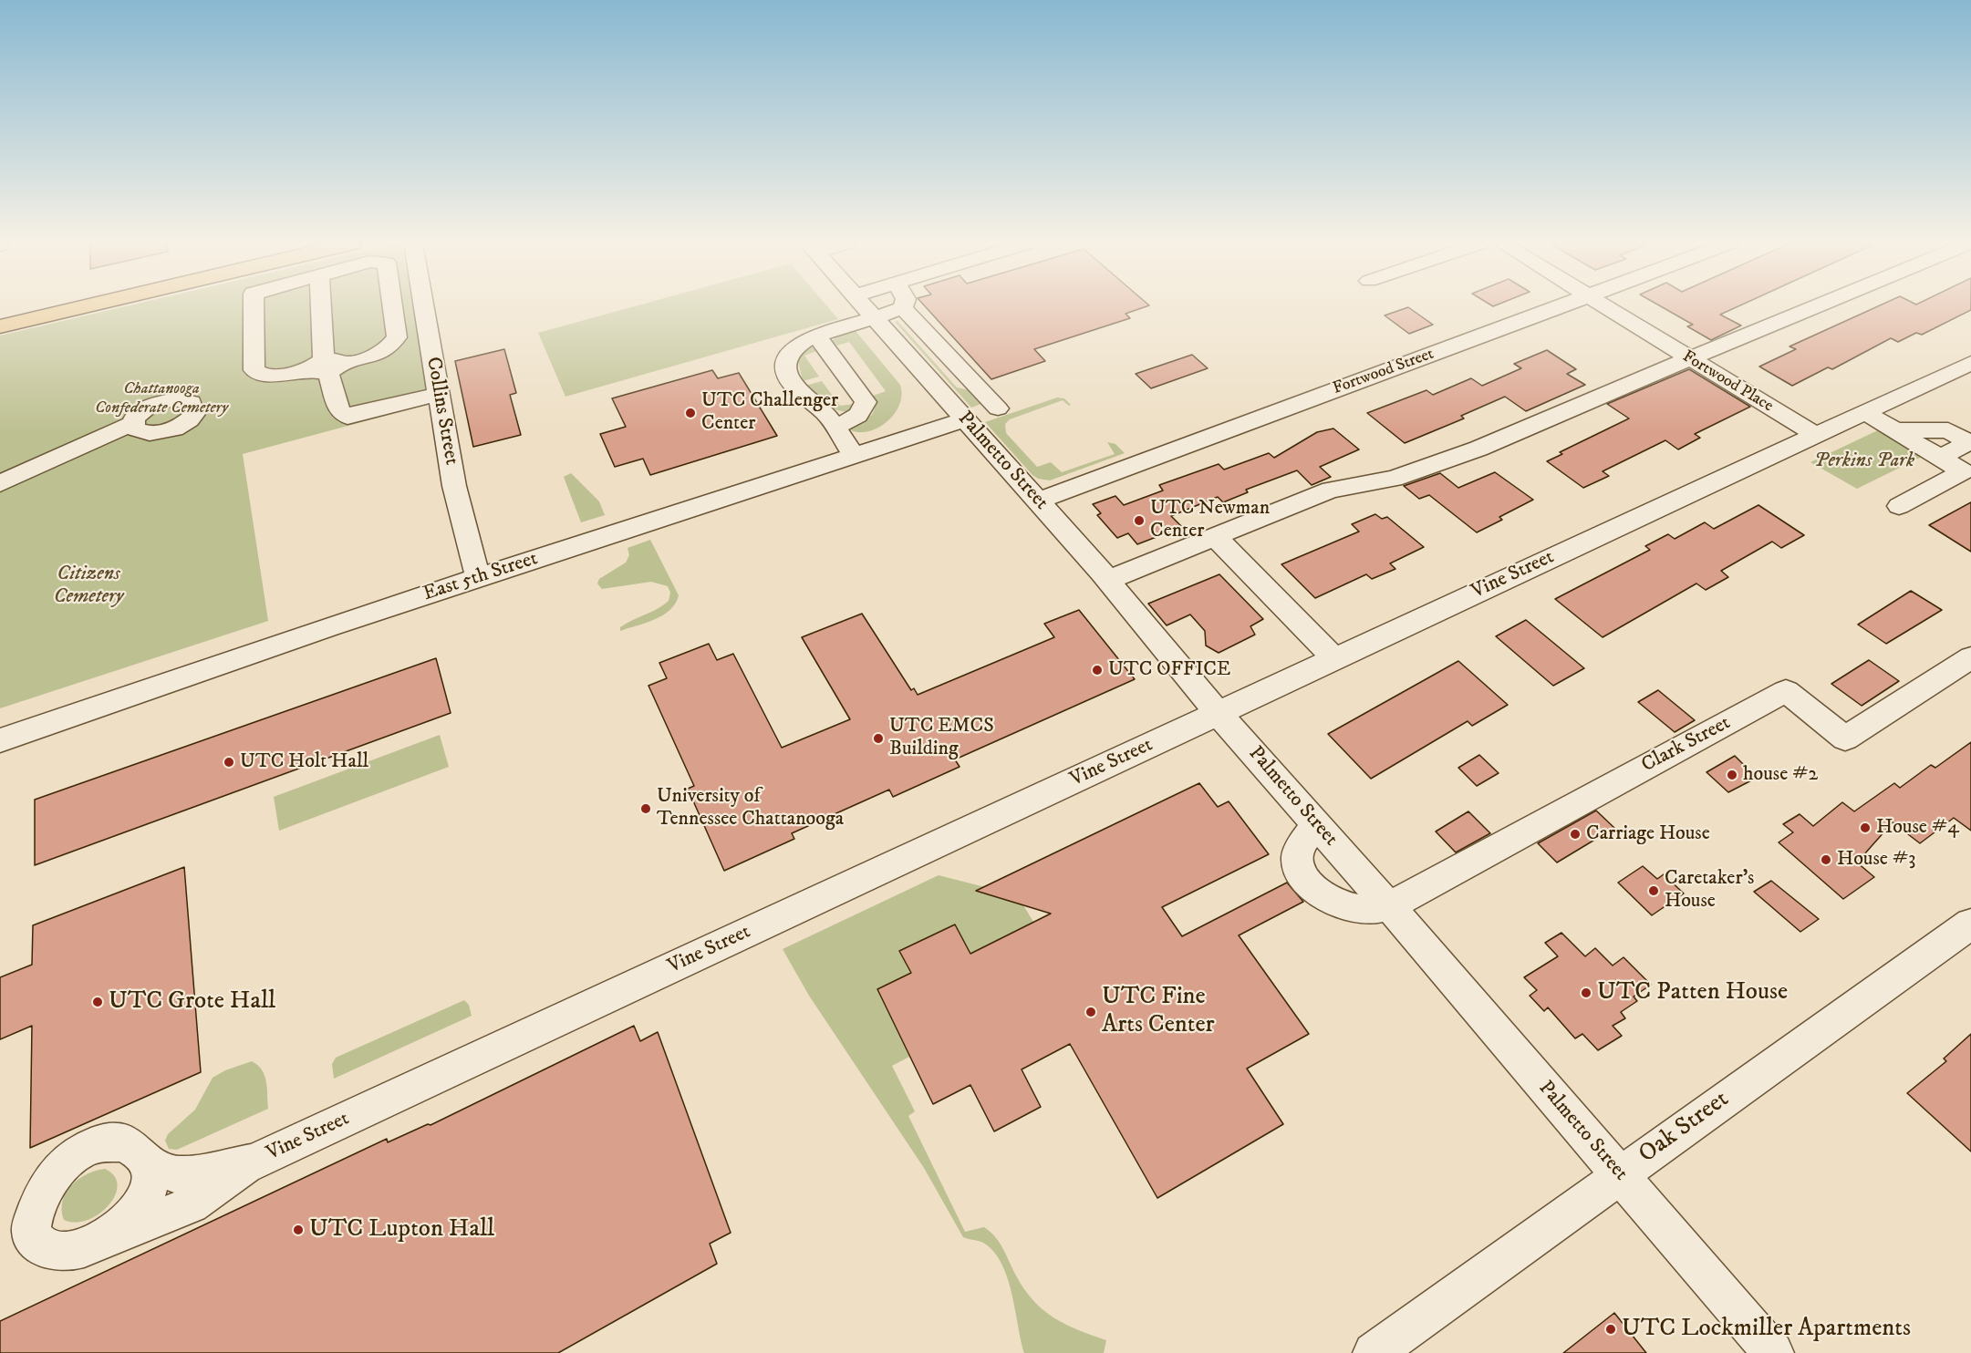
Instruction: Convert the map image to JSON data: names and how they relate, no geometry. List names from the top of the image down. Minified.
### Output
{"streets":{"street":["Fortwood Street","Fortwood Place","Collins Street","Palmetto Street","Vine Street","East 5th Street","Clark Street","Oak Street"]},"crossings":[["Fortwood Street","Palmetto Street"],["Fortwood Place","Vine Street"],["Collins Street","East 5th Street"],["Palmetto Street","Vine Street"],["Palmetto Street","East 5th Street"],["Palmetto Street","Clark Street"],["Palmetto Street","Oak Street"]],"parks":["Chattanooga Confederate Cemetery","Perkins Park","Citizens Cemetery"],"places":["UTC Challenger Center","UTC Newman Center","UTC OFFICE","UTC EMCS Building","UTC Holt Hall","house #2","University of Tennessee Chattanooga","House #4","Carriage House","House #3","Caretaker's House","UTC Patten House","UTC Grote Hall","UTC Fine Arts Center","UTC Lupton Hall","UTC Lockmiller Apartments"]}
